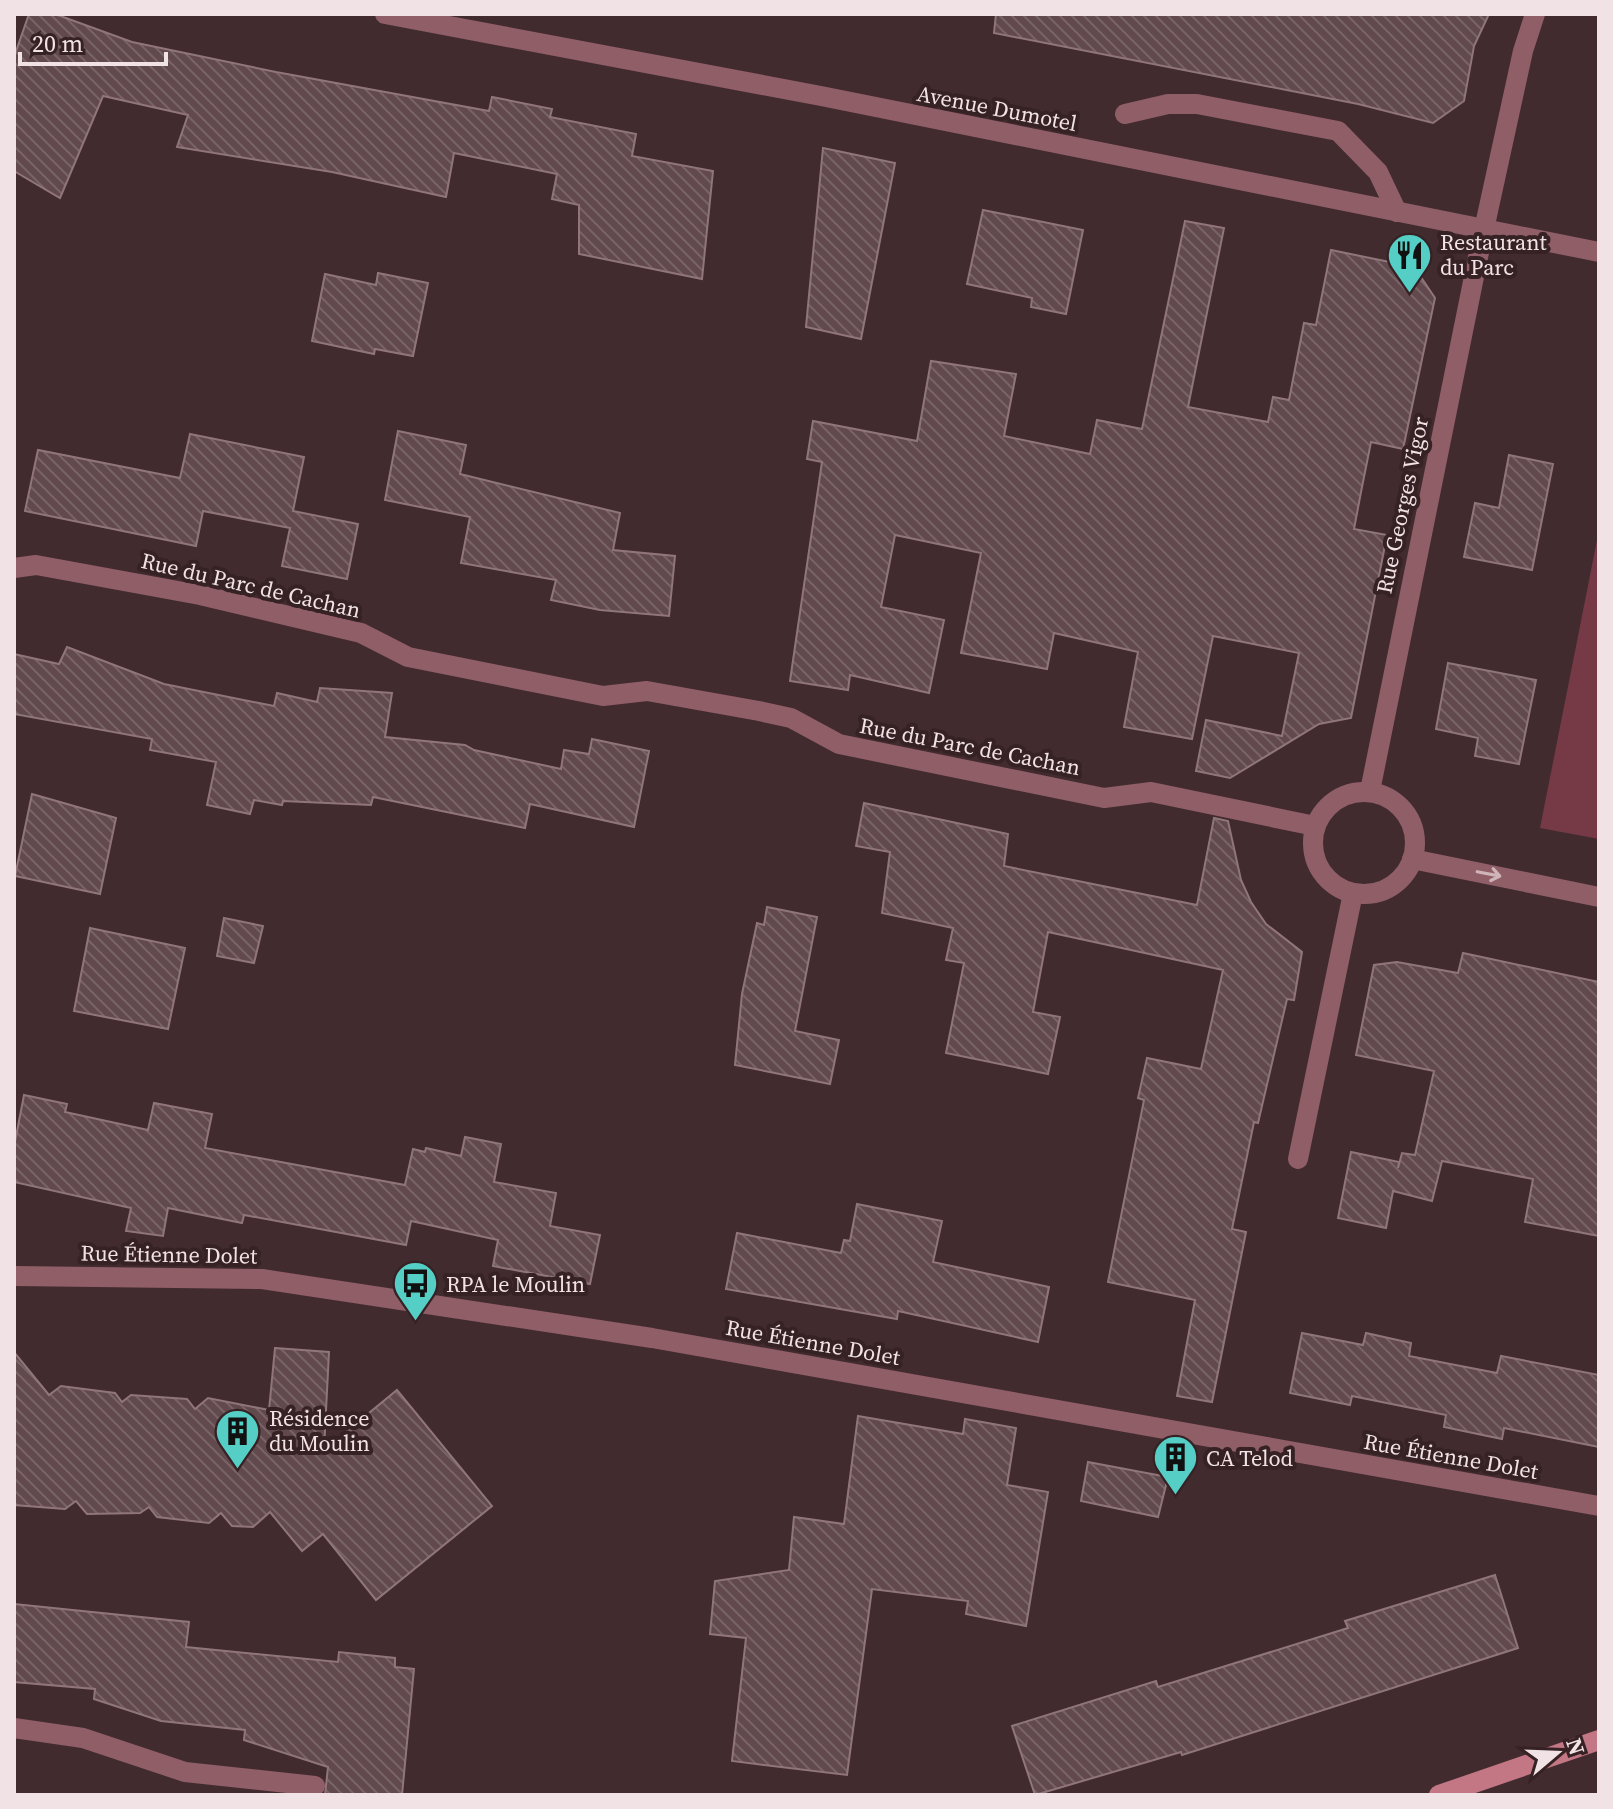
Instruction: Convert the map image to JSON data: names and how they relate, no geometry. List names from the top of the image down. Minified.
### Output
{"streets":{"street":["Avenue Dumotel","Rue Georges Vigor","Rue du Parc de Cachan","Rue Étienne Dolet"]},"crossings":[["Avenue Dumotel","Rue Georges Vigor"],["Rue Georges Vigor","Rue du Parc de Cachan"]],"places":{"restaurant":["Restaurant du Parc"],"bus stop":["RPA le Moulin"],"building":["Résidence du Moulin","CA Telod"]},"scale_bar":"20 m","north":"right"}
